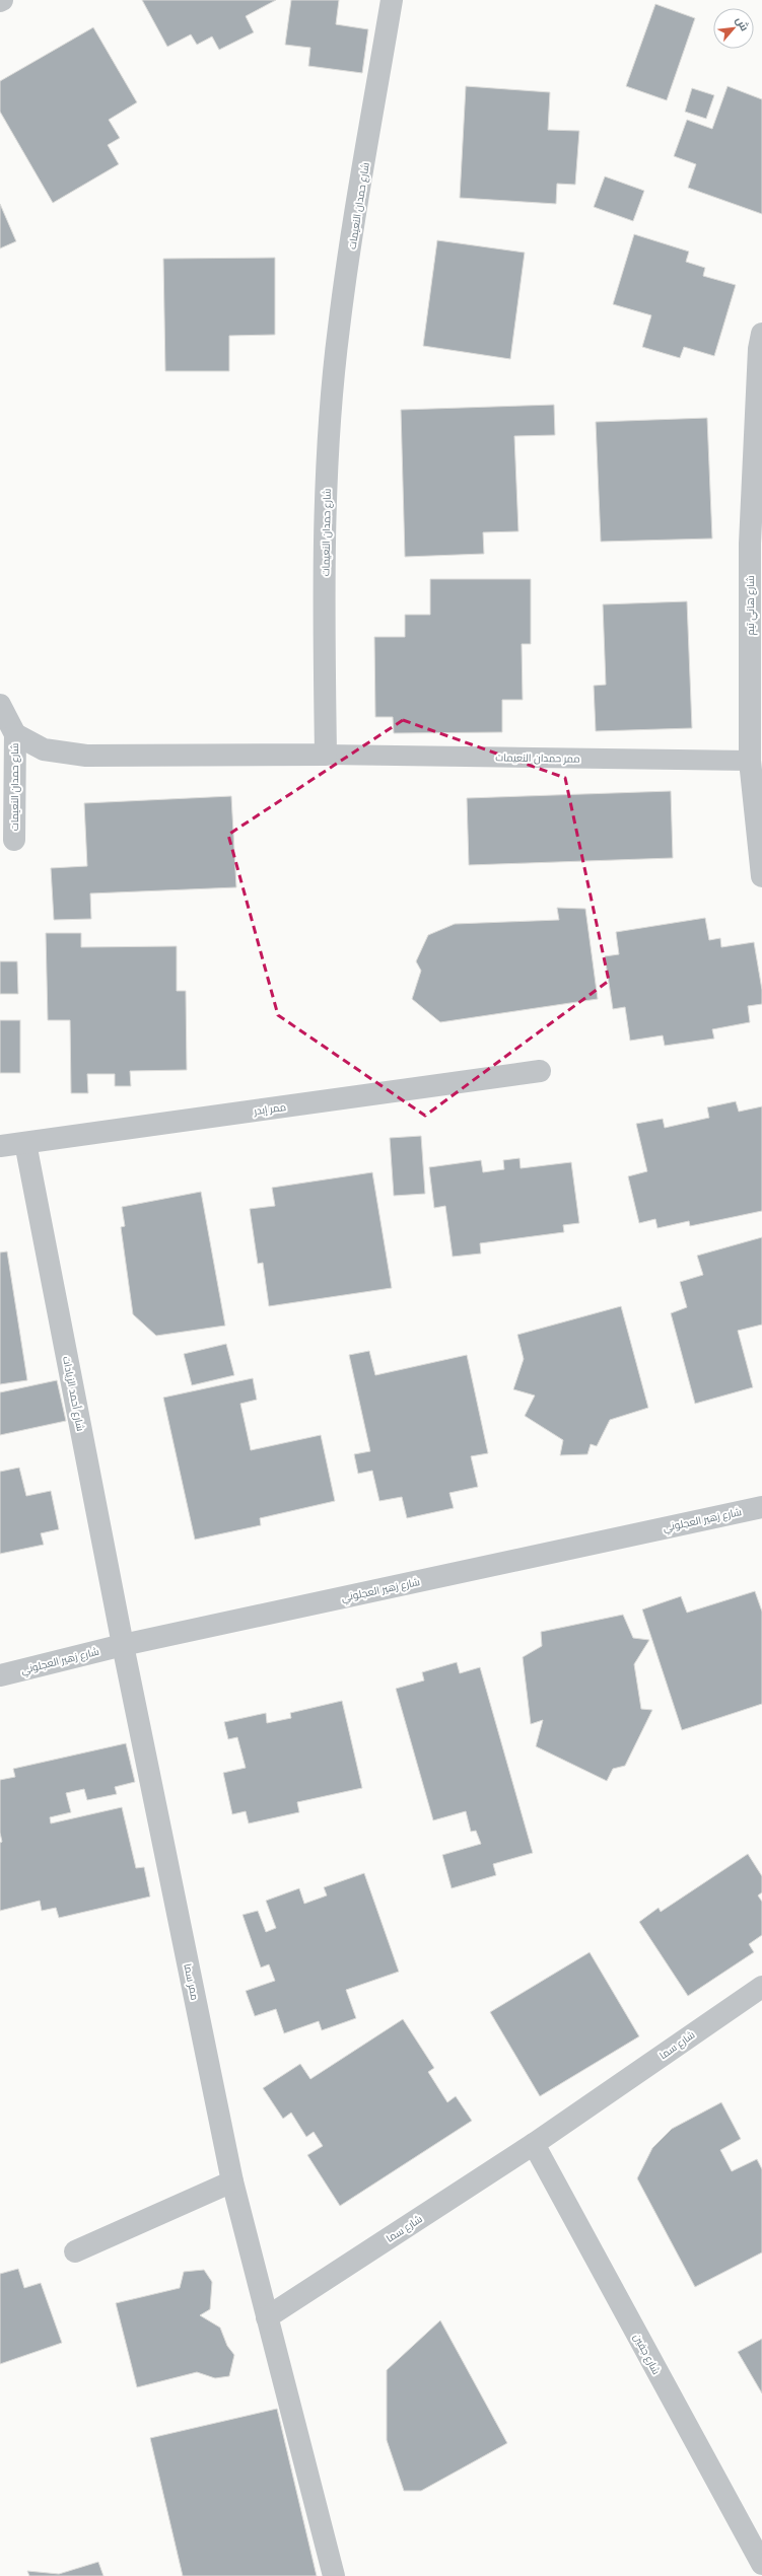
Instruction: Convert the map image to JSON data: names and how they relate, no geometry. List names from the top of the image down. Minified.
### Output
{"streets":{"street":["شارع حمدان النعيمات","شارع هاني تيم","ممر إبدر","شارع أحمد الزيادات","شارع زهير العجلوني","ممر سما","شارع سما","شارع جفين"],"lane":["ممر حمدان النعيمات"]},"crossings":[["شارع حمدان النعيمات","ممر حمدان النعيمات"],["شارع هاني تيم","ممر حمدان النعيمات"],["ممر إبدر","شارع أحمد الزيادات"],["شارع أحمد الزيادات","شارع زهير العجلوني"],["شارع أحمد الزيادات","ممر سما"],["شارع زهير العجلوني","ممر سما"],["ممر سما","شارع سما"],["شارع سما","شارع جفين"]],"north":"top right"}
